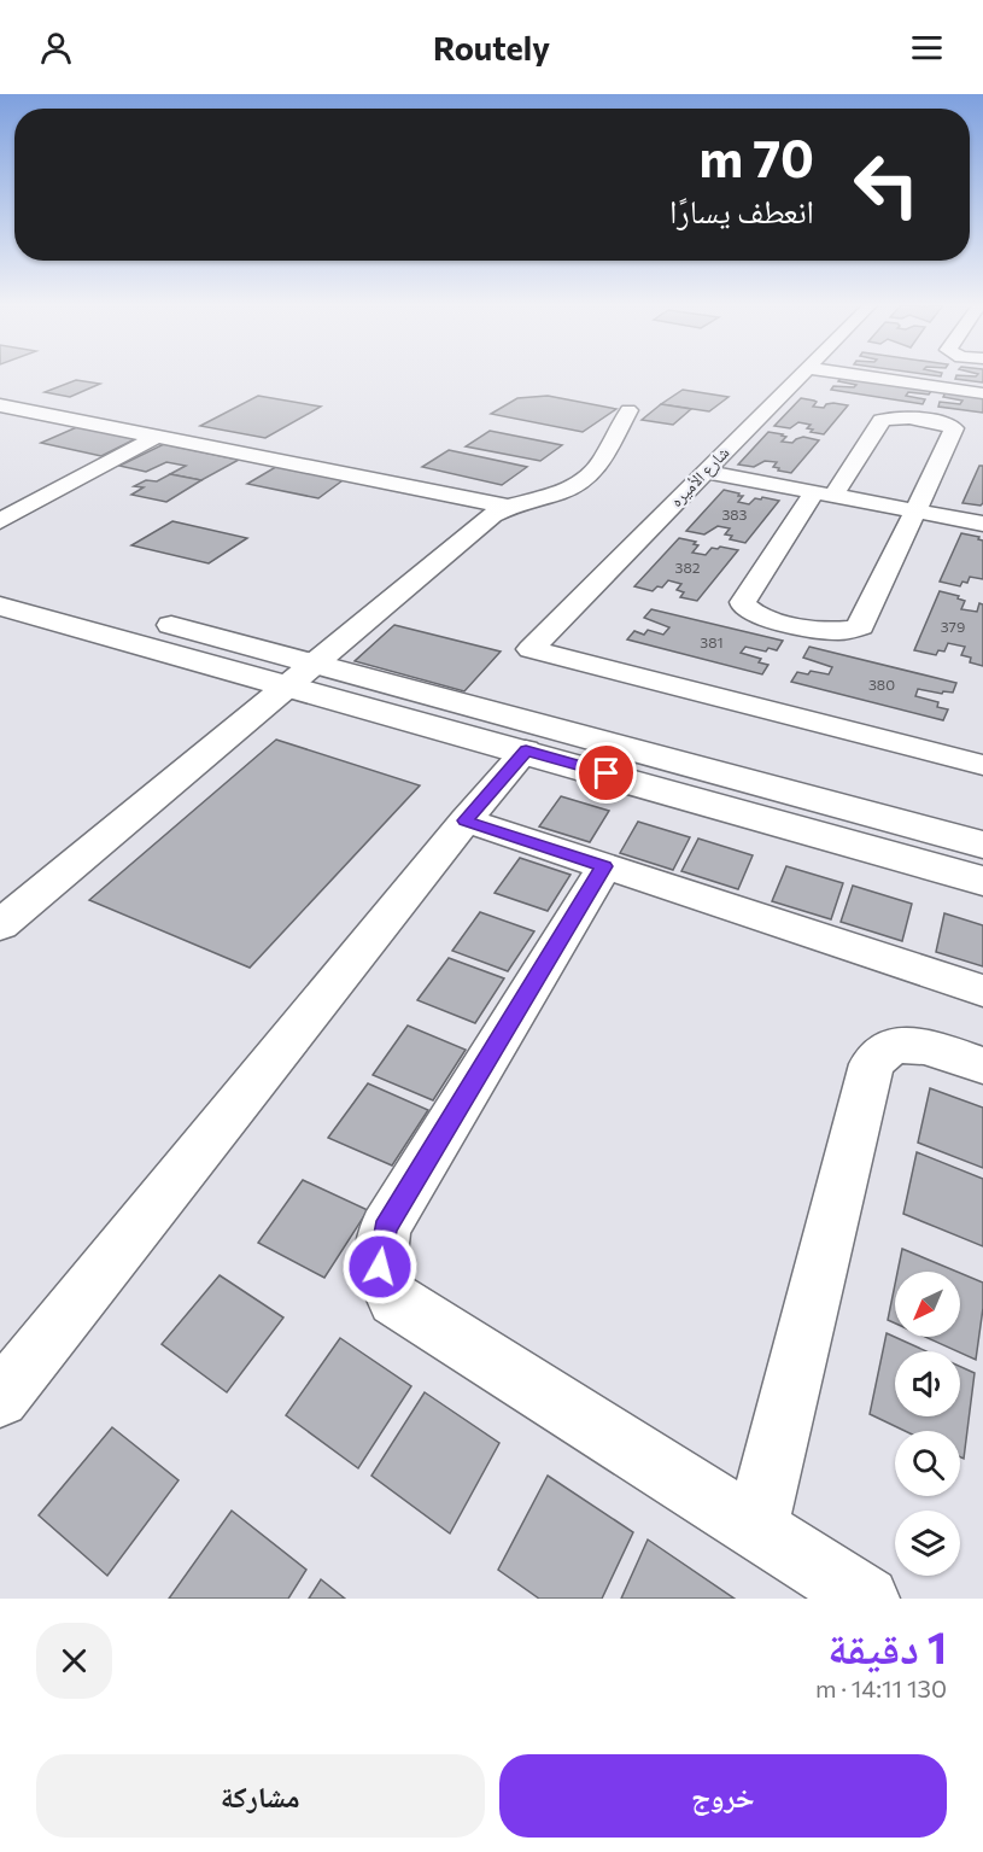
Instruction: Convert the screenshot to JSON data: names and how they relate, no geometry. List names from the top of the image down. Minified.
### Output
{"streets":{"street":["شارع الأميره"]},"house_numbers":["383","382","379","381","380"],"north":"bottom left","page":{"header":"Routely","turn":["70 m","انعطف يسارًا"],"heading":["1 دقيقة","130 m · 14:11"],"buttons":["خروج","مشاركة"]}}
